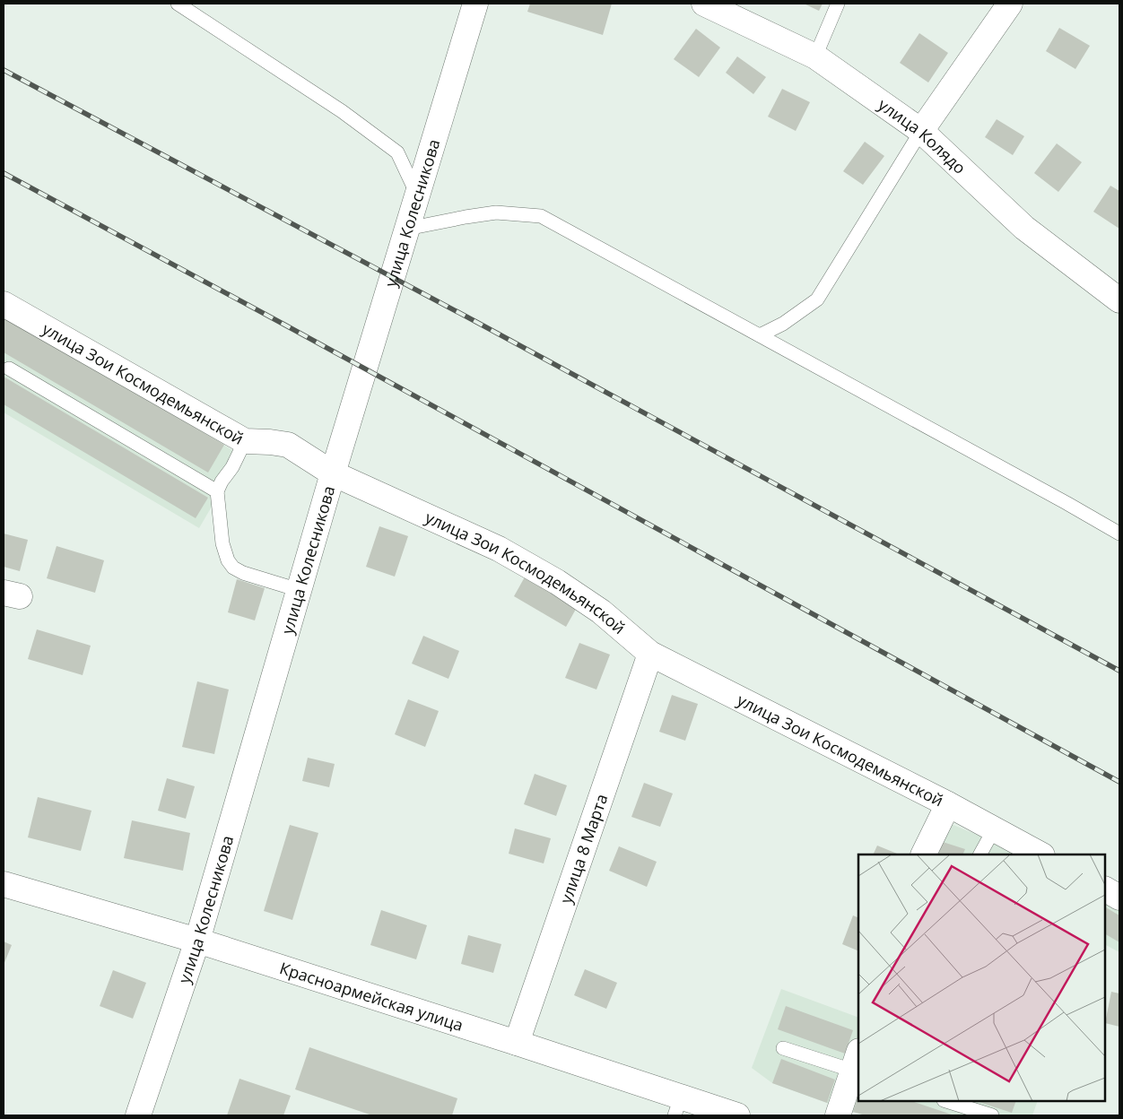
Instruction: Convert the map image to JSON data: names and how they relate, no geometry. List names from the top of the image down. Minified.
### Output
{"streets":{"street":["улица Колядо","улица Колесникова","улица Зои Космодемьянской","улица 8 Марта","Красноармейская улица"]},"crossings":[["улица Колесникова","улица Зои Космодемьянской"],["улица Колесникова","Красноармейская улица"],["улица Зои Космодемьянской","улица 8 Марта"],["улица 8 Марта","Красноармейская улица"]]}
